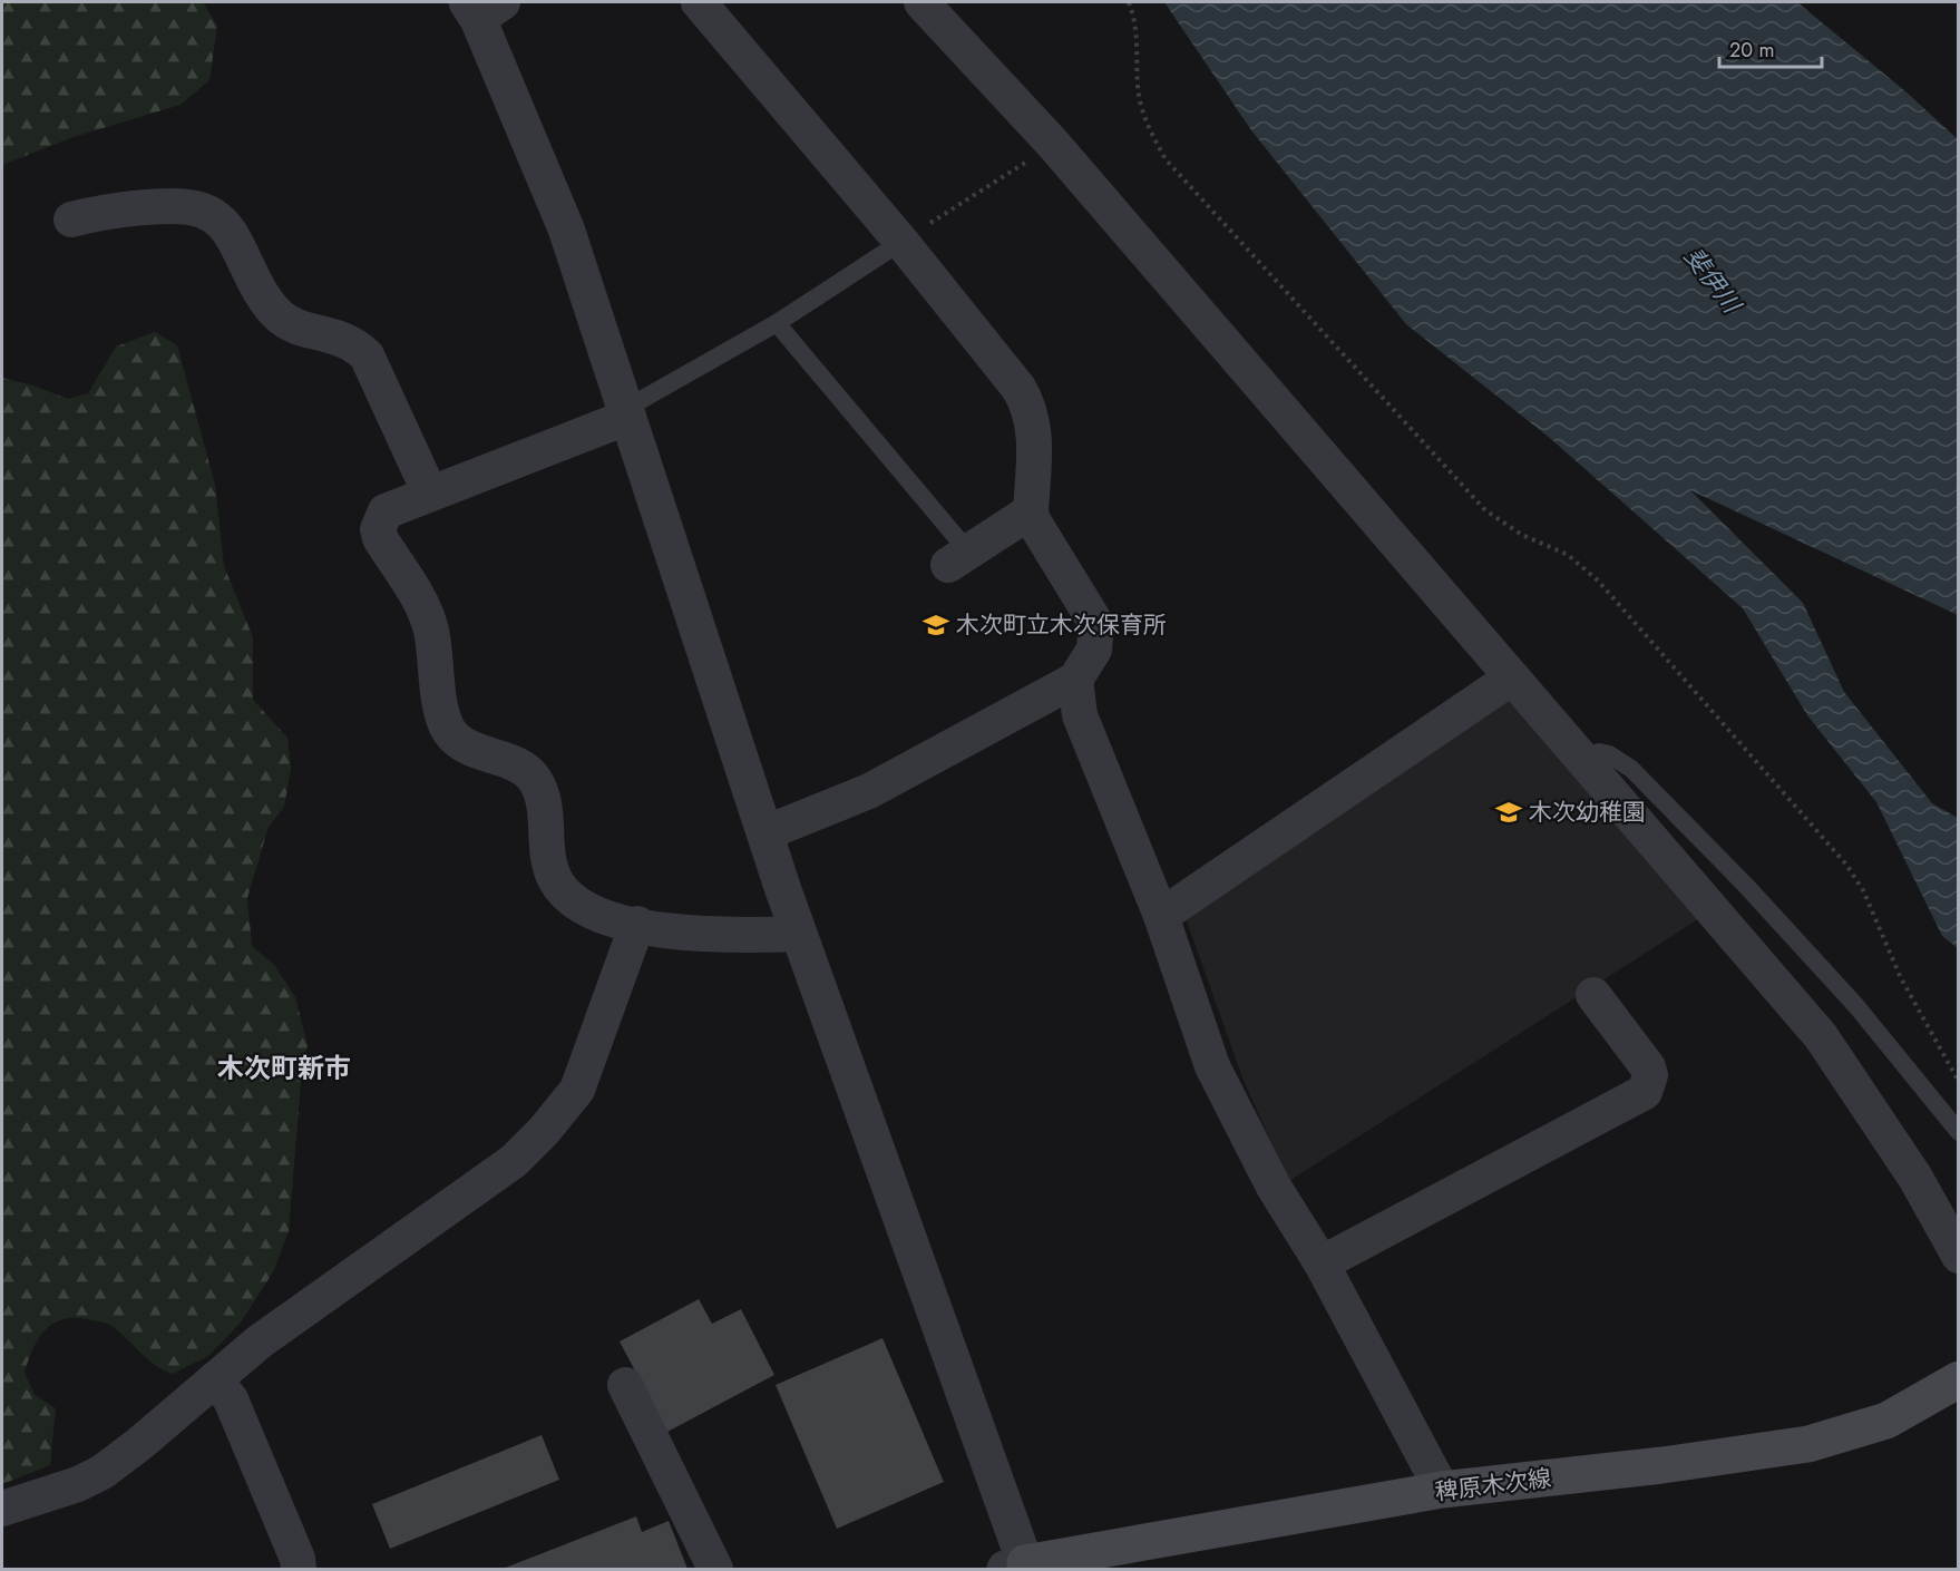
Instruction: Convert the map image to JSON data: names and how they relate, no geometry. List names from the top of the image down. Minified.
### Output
{"streets":{"main road":["稗原木次線"]},"districts":["木次町新市"],"water":["斐伊川"],"places":{"school or university":["木次町立木次保育所","木次幼稚園"]},"scale_bar":"20 m"}
